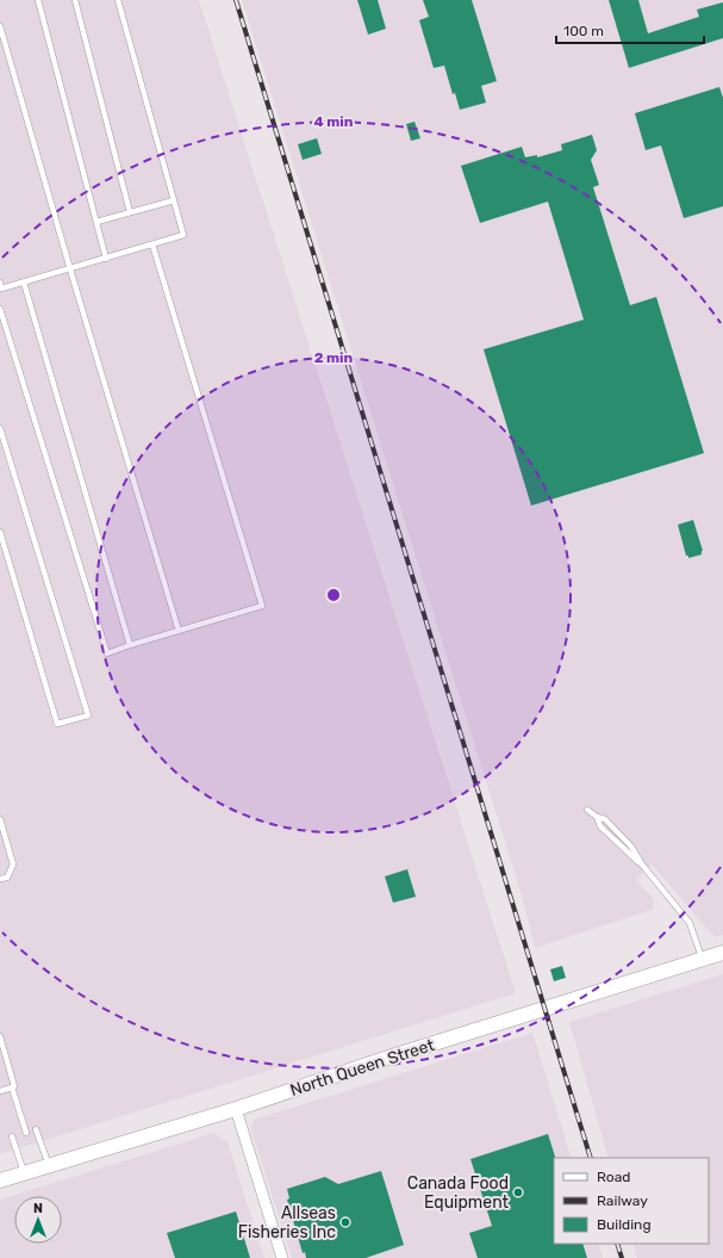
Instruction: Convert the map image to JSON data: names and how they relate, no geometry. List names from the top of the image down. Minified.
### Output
{"streets":{"main road":["North Queen Street"]},"places":["Canada Food Equipment","Allseas Fisheries Inc"],"legend":["Road","Railway","Building"],"scale_bar":"100 m","north":"top","rings":["4 min","2 min"]}
